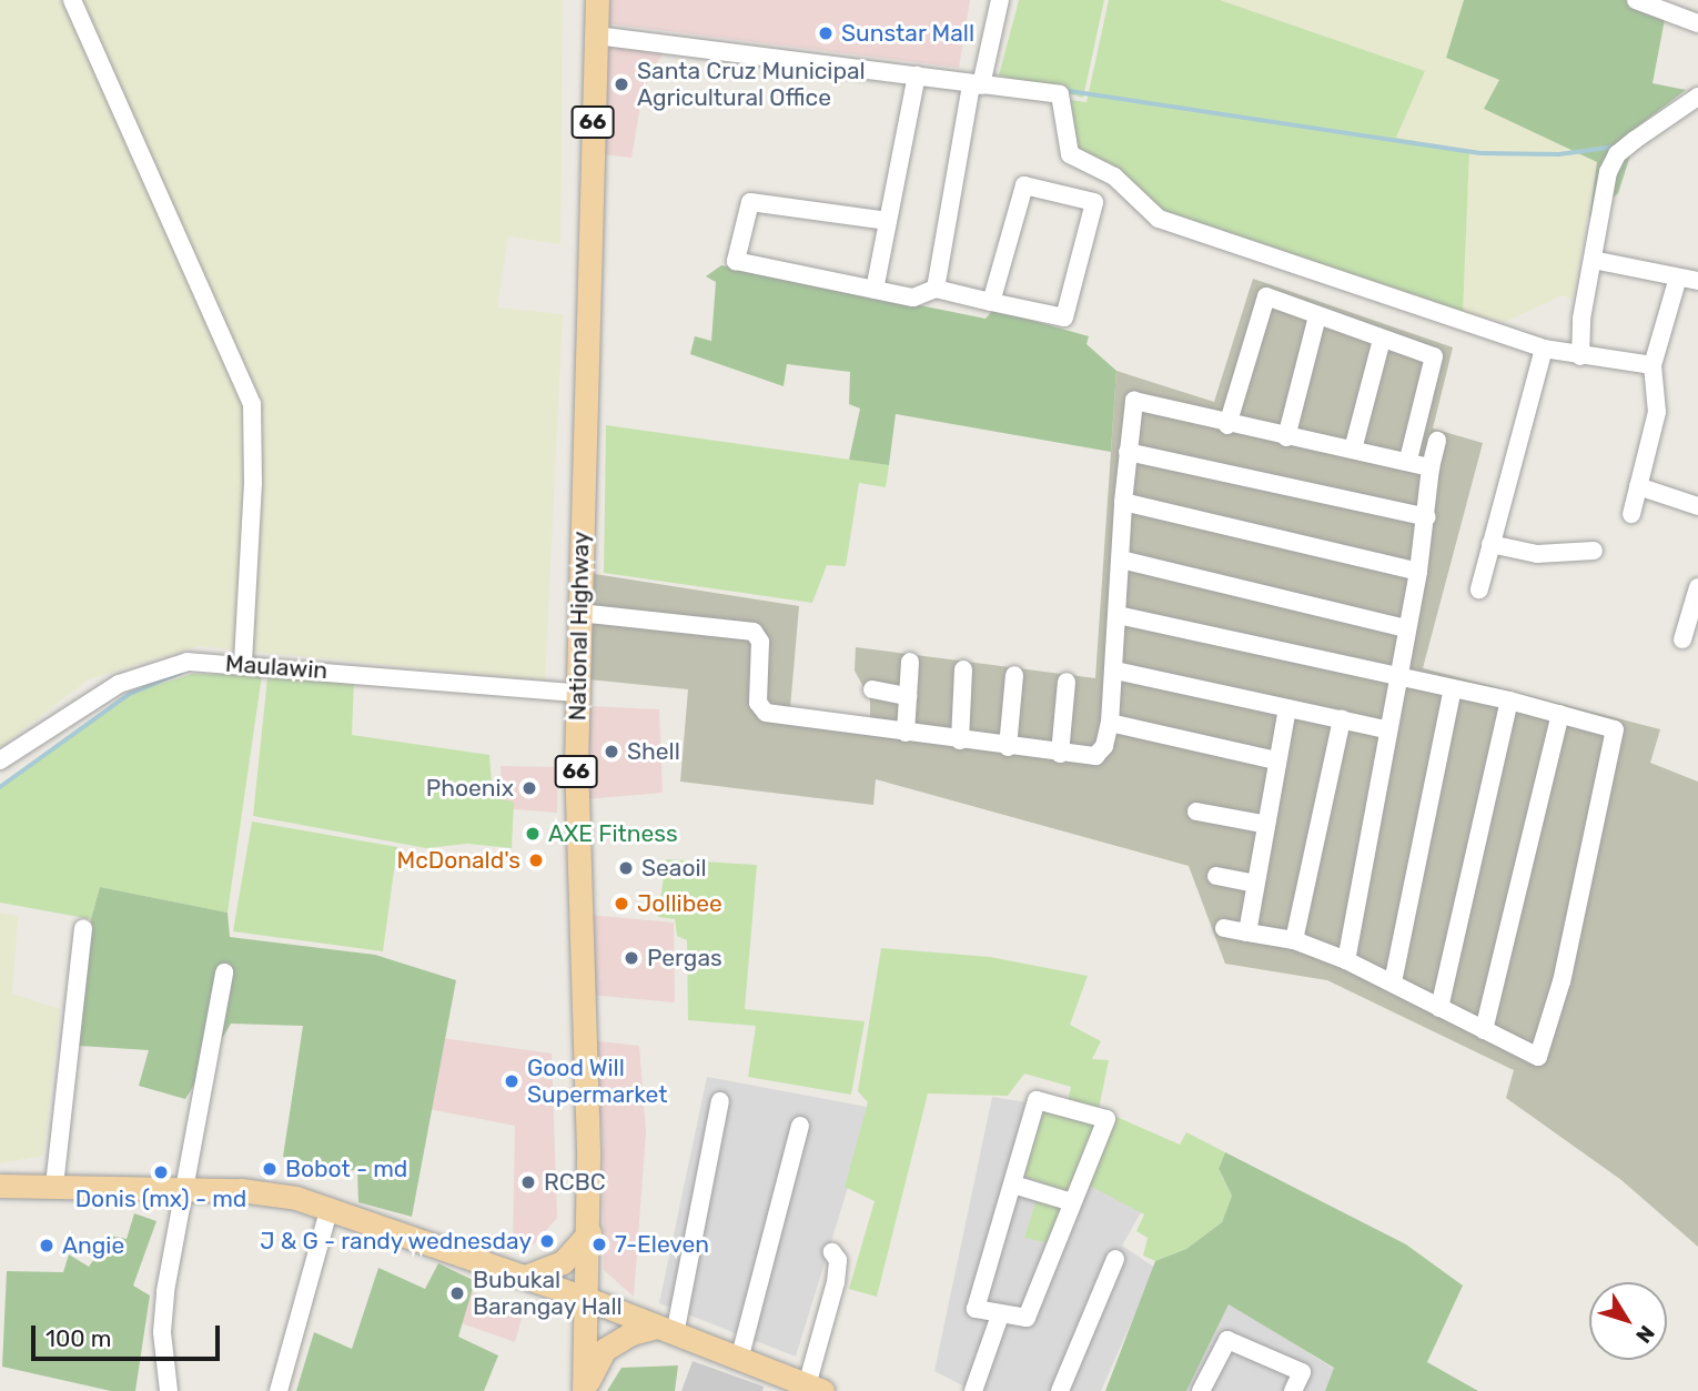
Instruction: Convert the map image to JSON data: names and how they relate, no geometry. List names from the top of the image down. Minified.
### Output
{"streets":{"main road":["66","National Highway"],"street":["Maulawin"]},"crossings":[["National Highway","Maulawin"]],"places":["Sunstar Mall","Santa Cruz Municipal Agricultural Office","Shell","Phoenix","AXE Fitness","McDonald's","Seaoil","Jollibee","Pergas","Good Will Supermarket","Bobot - md","Donis (mx) - md","RCBC","J & G - randy wednesday","7-Eleven","Angie","Bubukal Barangay Hall"],"scale_bar":"100 m","north":"bottom right"}
